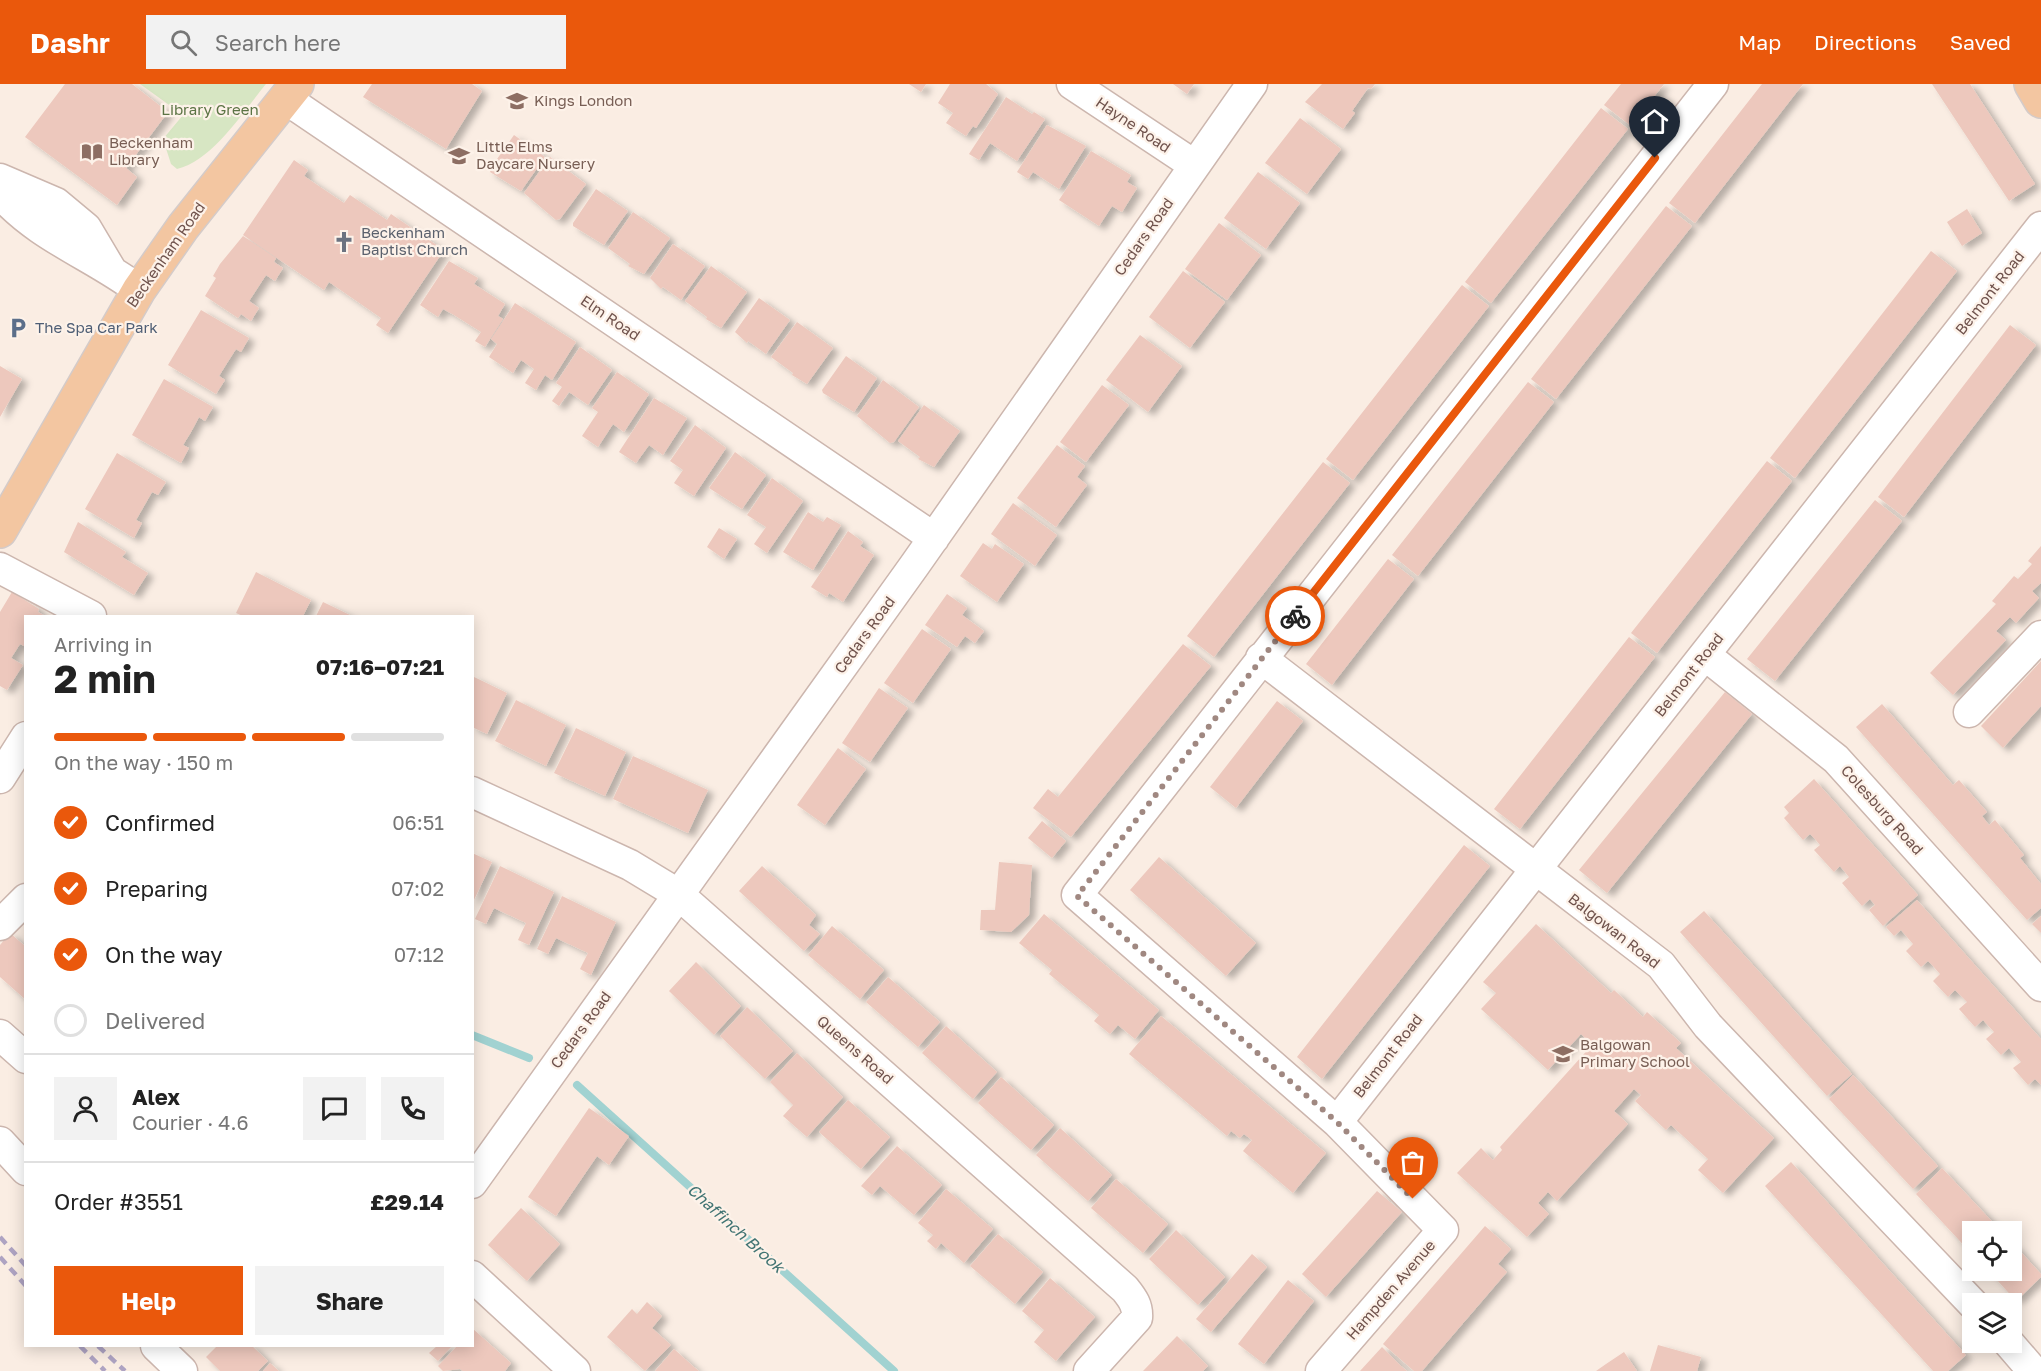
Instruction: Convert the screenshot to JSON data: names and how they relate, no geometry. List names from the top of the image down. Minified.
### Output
{"streets":{"main road":["Beckenham Road"],"street":["Hayne Road","Cedars Road","Belmont Road","Elm Road","Colesburg Road","Balgowan Road","Queens Road","Hampden Avenue"]},"crossings":[["Hayne Road","Cedars Road"],["Cedars Road","Elm Road"],["Cedars Road","Queens Road"],["Beckenham Road","Elm Road"],["Belmont Road","Colesburg Road"],["Belmont Road","Balgowan Road"],["Belmont Road","Hampden Avenue"],["Balgowan Road","Hampden Avenue"]],"water":["Chaffinch Brook"],"parks":["Library Green"],"places":{"school or university":["Kings London","Little Elms Daycare Nursery","Balgowan Primary School"],"library":["Beckenham Library"],"church":["Beckenham Baptist Church"],"parking":["The Spa Car Park"]},"page":{"header":"Dashr","search":"Search here","nav":["Map","Directions","Saved"],"heading":["2 min","Arriving in","07:16–07:21"],"panel":["Alex","Courier · 4.6","Order #3551","£29.14"],"bar":"On the way · 150 m","list":[["Confirmed","06:51"],["Preparing","07:02"],["On the way","07:12"],"Delivered"],"buttons":["Help","Share"]}}
